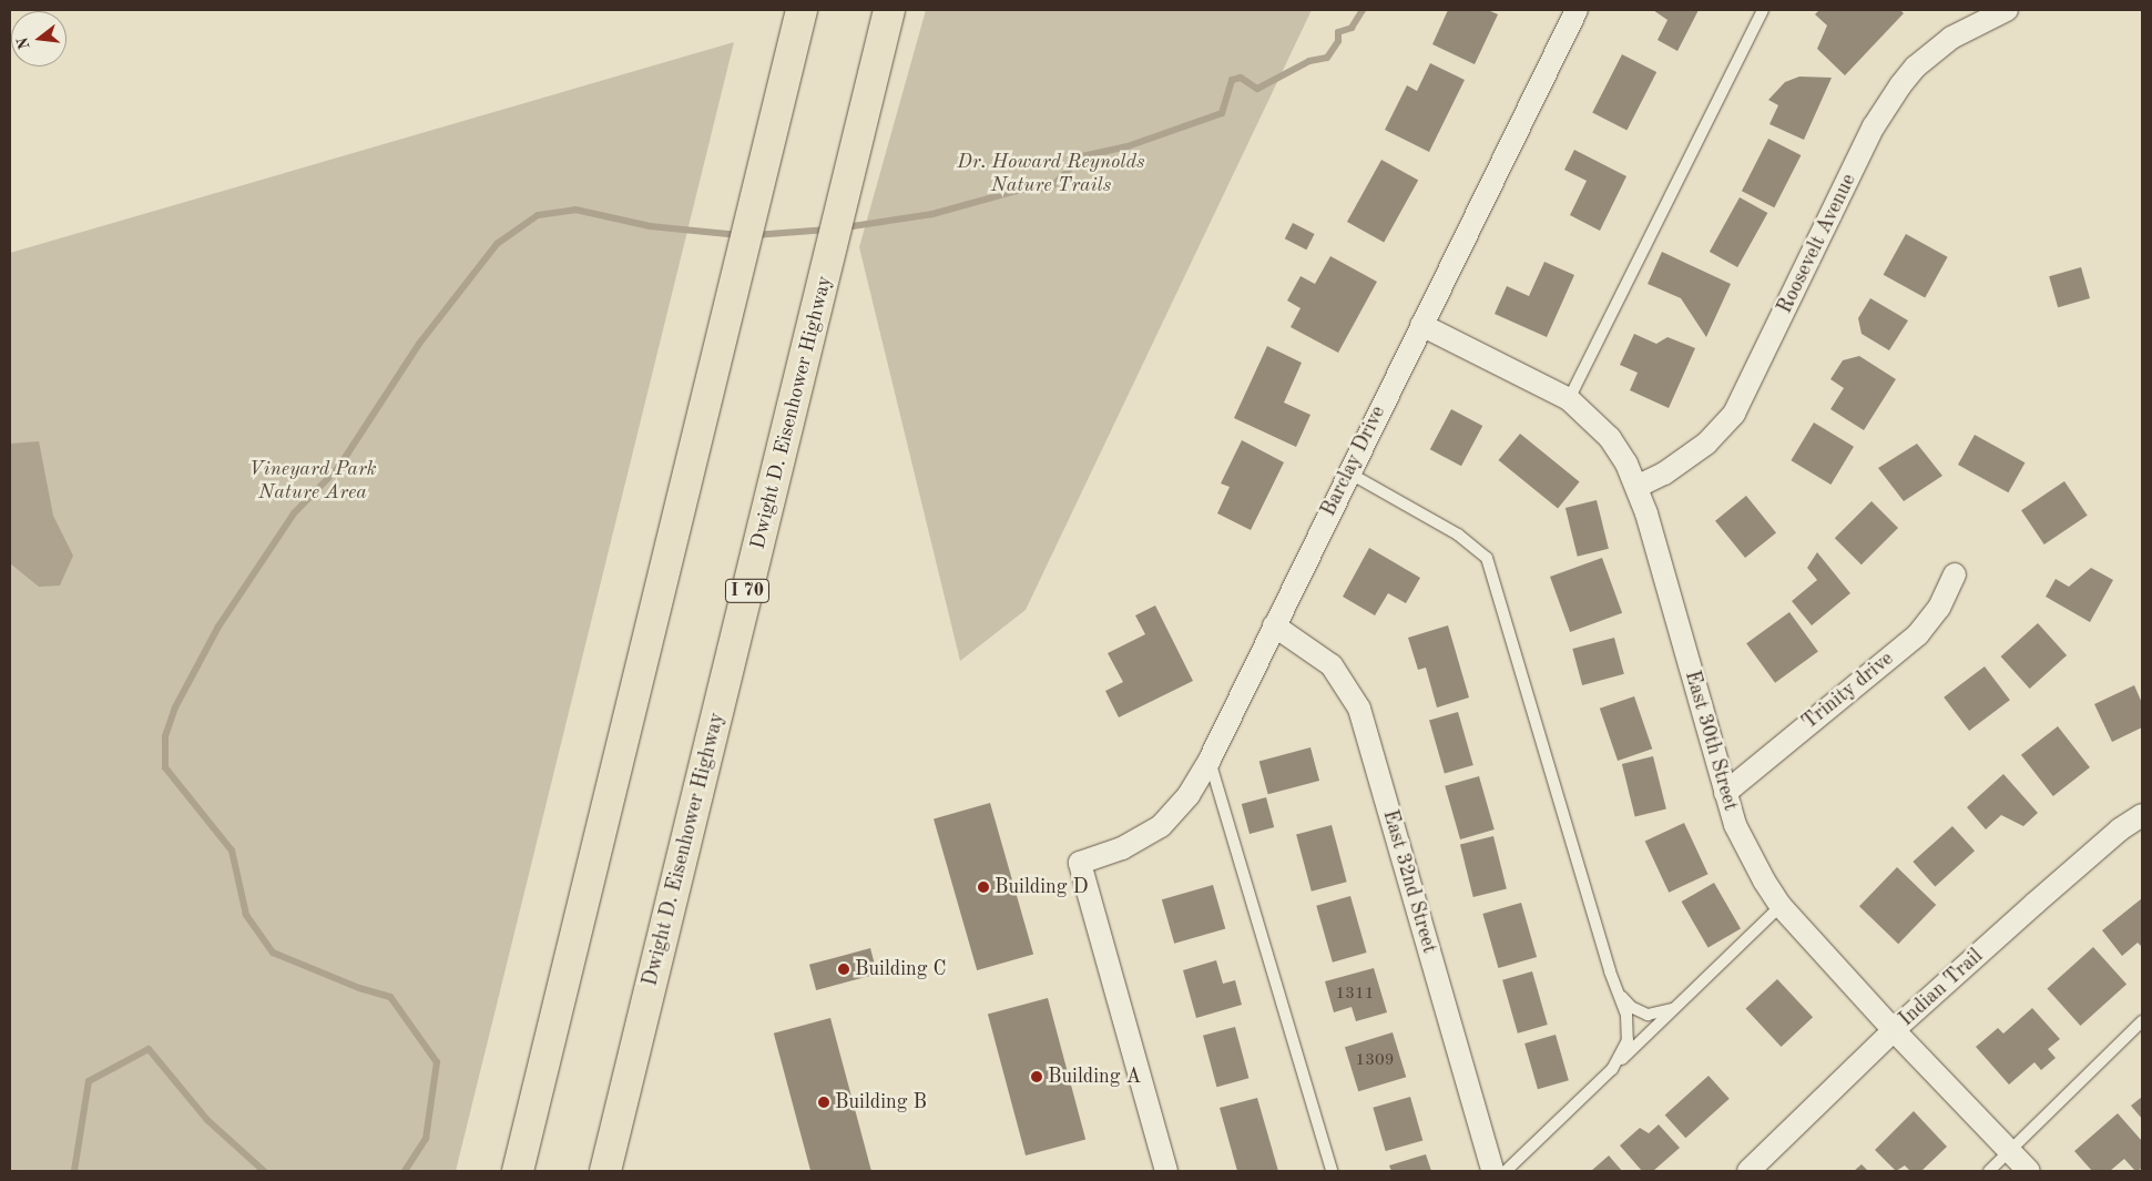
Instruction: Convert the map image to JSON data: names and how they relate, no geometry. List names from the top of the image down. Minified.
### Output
{"streets":{"highway":["Dwight D. Eisenhower Highway","I 70"],"street":["Roosevelt Avenue","Barclay Drive","Trinity drive","East 30th Street","East 32nd Street","Indian Trail"]},"crossings":[["Roosevelt Avenue","East 30th Street"],["Barclay Drive","East 30th Street"],["Barclay Drive","East 32nd Street"],["Trinity drive","East 30th Street"],["East 30th Street","Indian Trail"]],"parks":["Dr. Howard Reynolds Nature Trails","Vineyard Park Nature Area"],"places":["Building D","Building C","Building A","Building B"],"house_numbers":["1311","1309"],"north":"left"}
